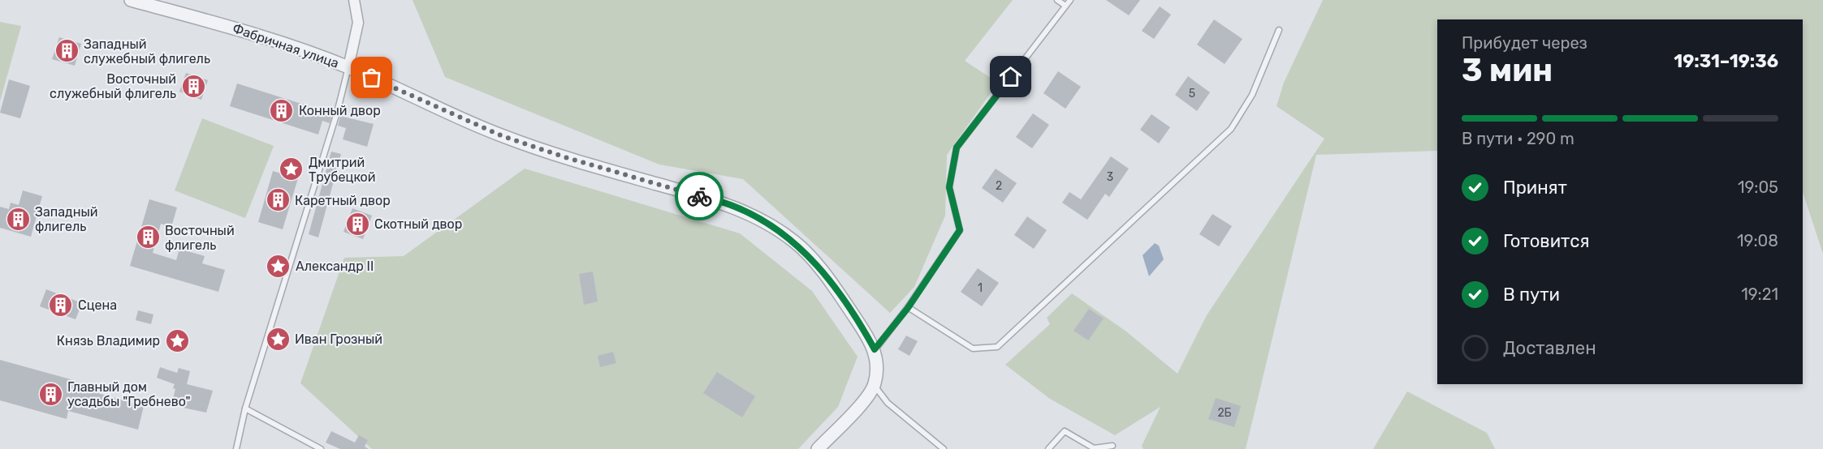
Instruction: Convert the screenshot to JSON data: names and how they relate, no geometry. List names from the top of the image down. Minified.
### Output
{"streets":{"street":["Фабричная улица"]},"places":{"building":["Западный служебный флигель","Восточный служебный флигель","Конный двор","Каретный двор","Западный флигель","Скотный двор","Восточный флигель","Сцена","Главный дом усадьбы \"Гребнево\""],"place":["Дмитрий Трубецкой","Александр II","Иван Грозный","Князь Владимир"]},"house_numbers":["5","3","2","1","2Б"],"page":{"heading":["3 мин","Прибудет через","19:31–19:36"],"bar":"В пути · 290 m","list":[["Принят","19:05"],["Готовится","19:08"],["В пути","19:21"],"Доставлен"]}}
